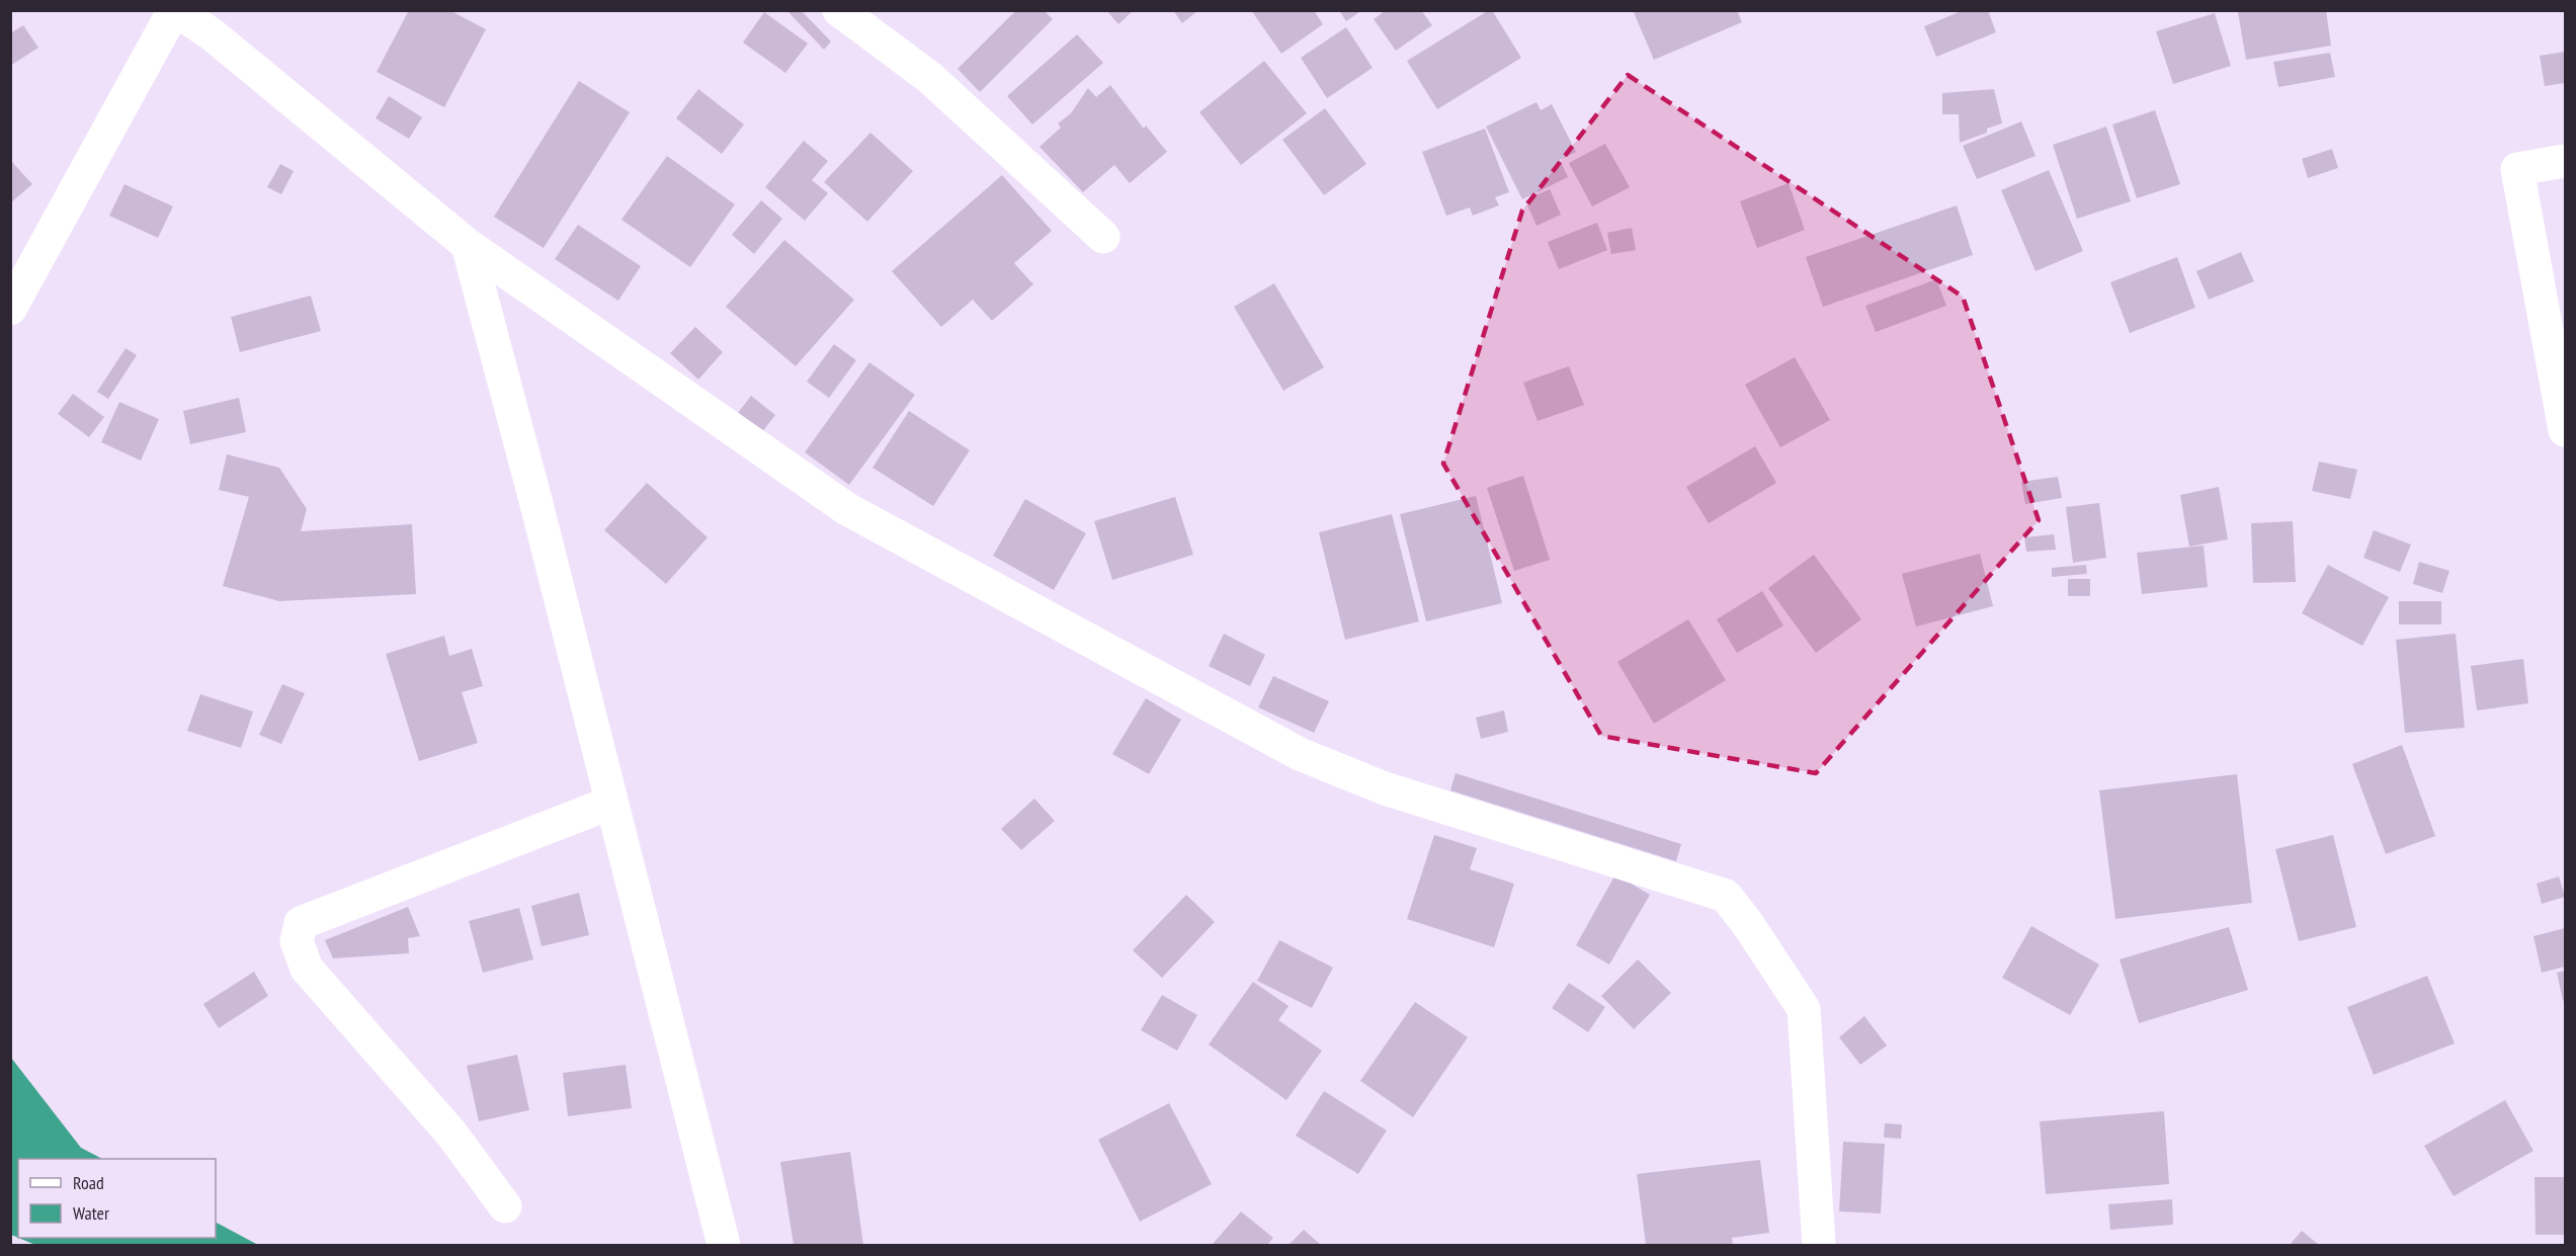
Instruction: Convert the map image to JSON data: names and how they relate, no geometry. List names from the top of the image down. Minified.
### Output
{"legend":["Road","Water"]}
